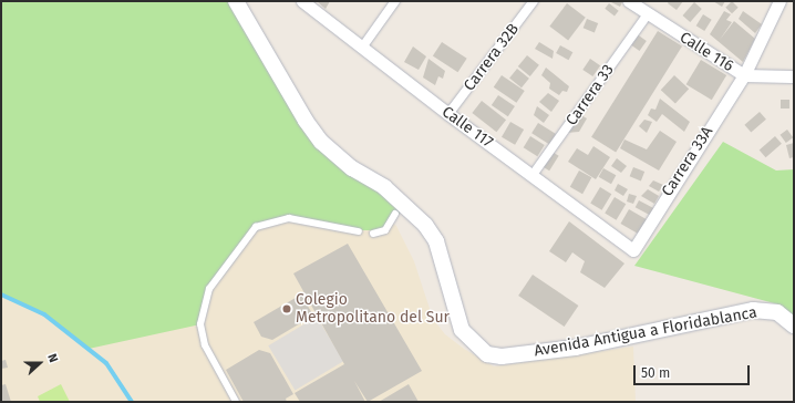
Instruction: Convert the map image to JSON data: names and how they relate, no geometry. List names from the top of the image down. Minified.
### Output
{"streets":{"street":["Calle 116","Carrera 32B","Carrera 33","Calle 117","Carrera 33A","Avenida Antigua a Floridablanca"]},"crossings":[["Calle 116","Carrera 33"],["Calle 116","Carrera 33A"],["Carrera 32B","Calle 117"],["Carrera 33","Calle 117"],["Calle 117","Carrera 33A"]],"places":["Colegio Metropolitano del Sur"],"scale_bar":"50 m","north":"right"}
